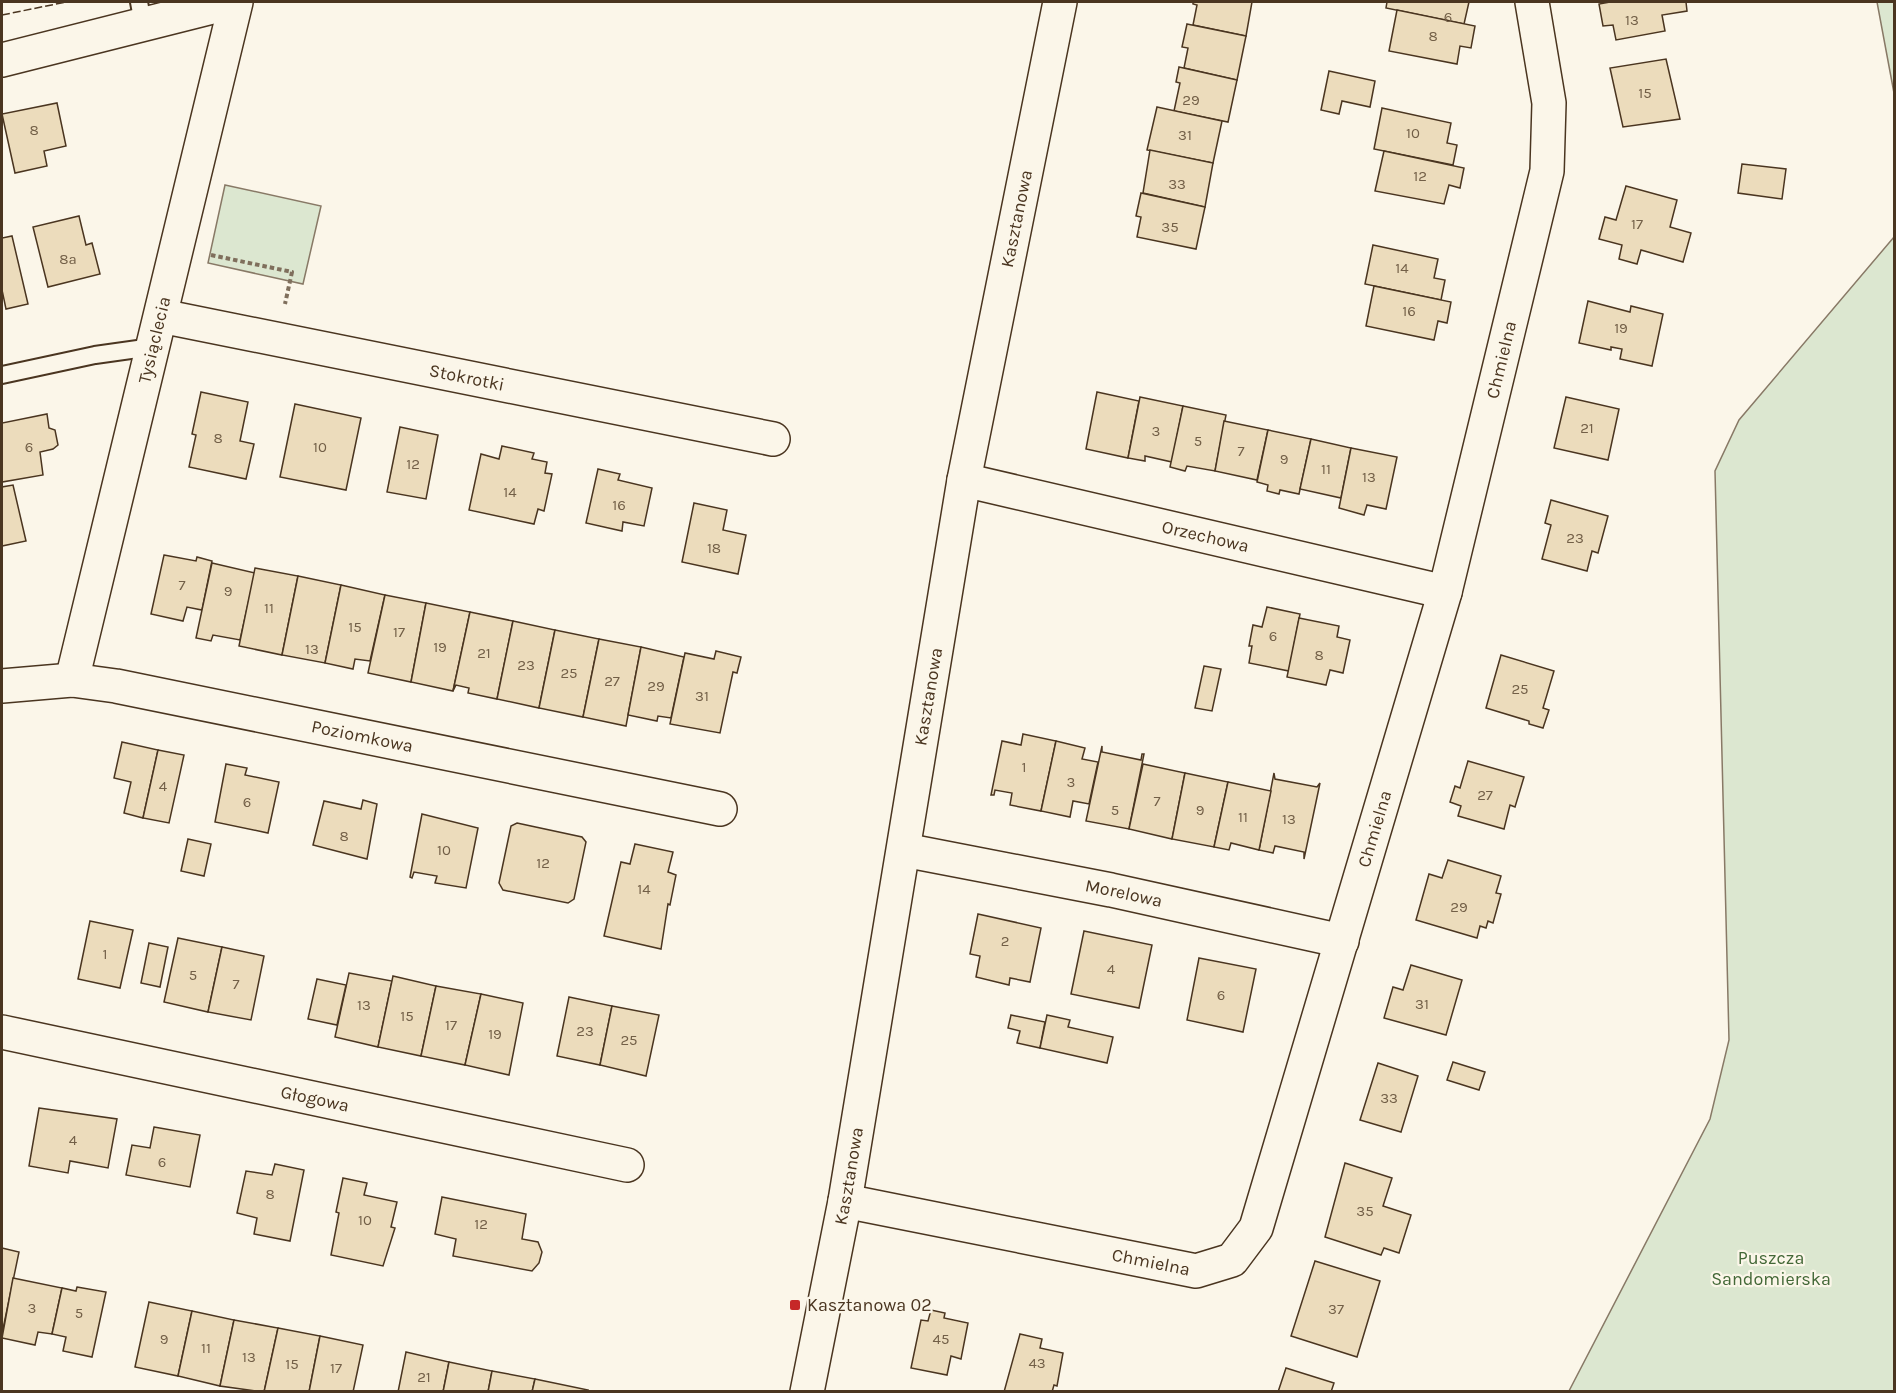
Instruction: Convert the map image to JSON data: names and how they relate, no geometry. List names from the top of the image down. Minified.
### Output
{"streets":{"street":["Kasztanowa","Tysiąclecia","Chmielna","Stokrotki","Orzechowa","Poziomkowa","Morelowa","Głogowa"]},"crossings":[["Kasztanowa","Chmielna"],["Kasztanowa","Orzechowa"],["Kasztanowa","Morelowa"],["Tysiąclecia","Stokrotki"],["Tysiąclecia","Poziomkowa"],["Chmielna","Orzechowa"],["Chmielna","Morelowa"]],"parks":["Puszcza Sandomierska"],"places":{"transit":["Kasztanowa 02"]},"house_numbers":["6","13","8","15","29","8","10","31","12","33","17","35","8a","14","16","19","21","3","8","5","6","10","7","9","12","11","13","14","16","23","18","7","9","11","15","17","6","19","13","21","8","23","25","27","29","25","31","1","3","4","27","7","6","5","9","11","13","8","10","12","14","29","2","1","4","5","7","6","31","13","15","17","23","19","25","33","4","6","8","35","10","12","3","37","5","9","45","11","13","43","15","17","21"]}
